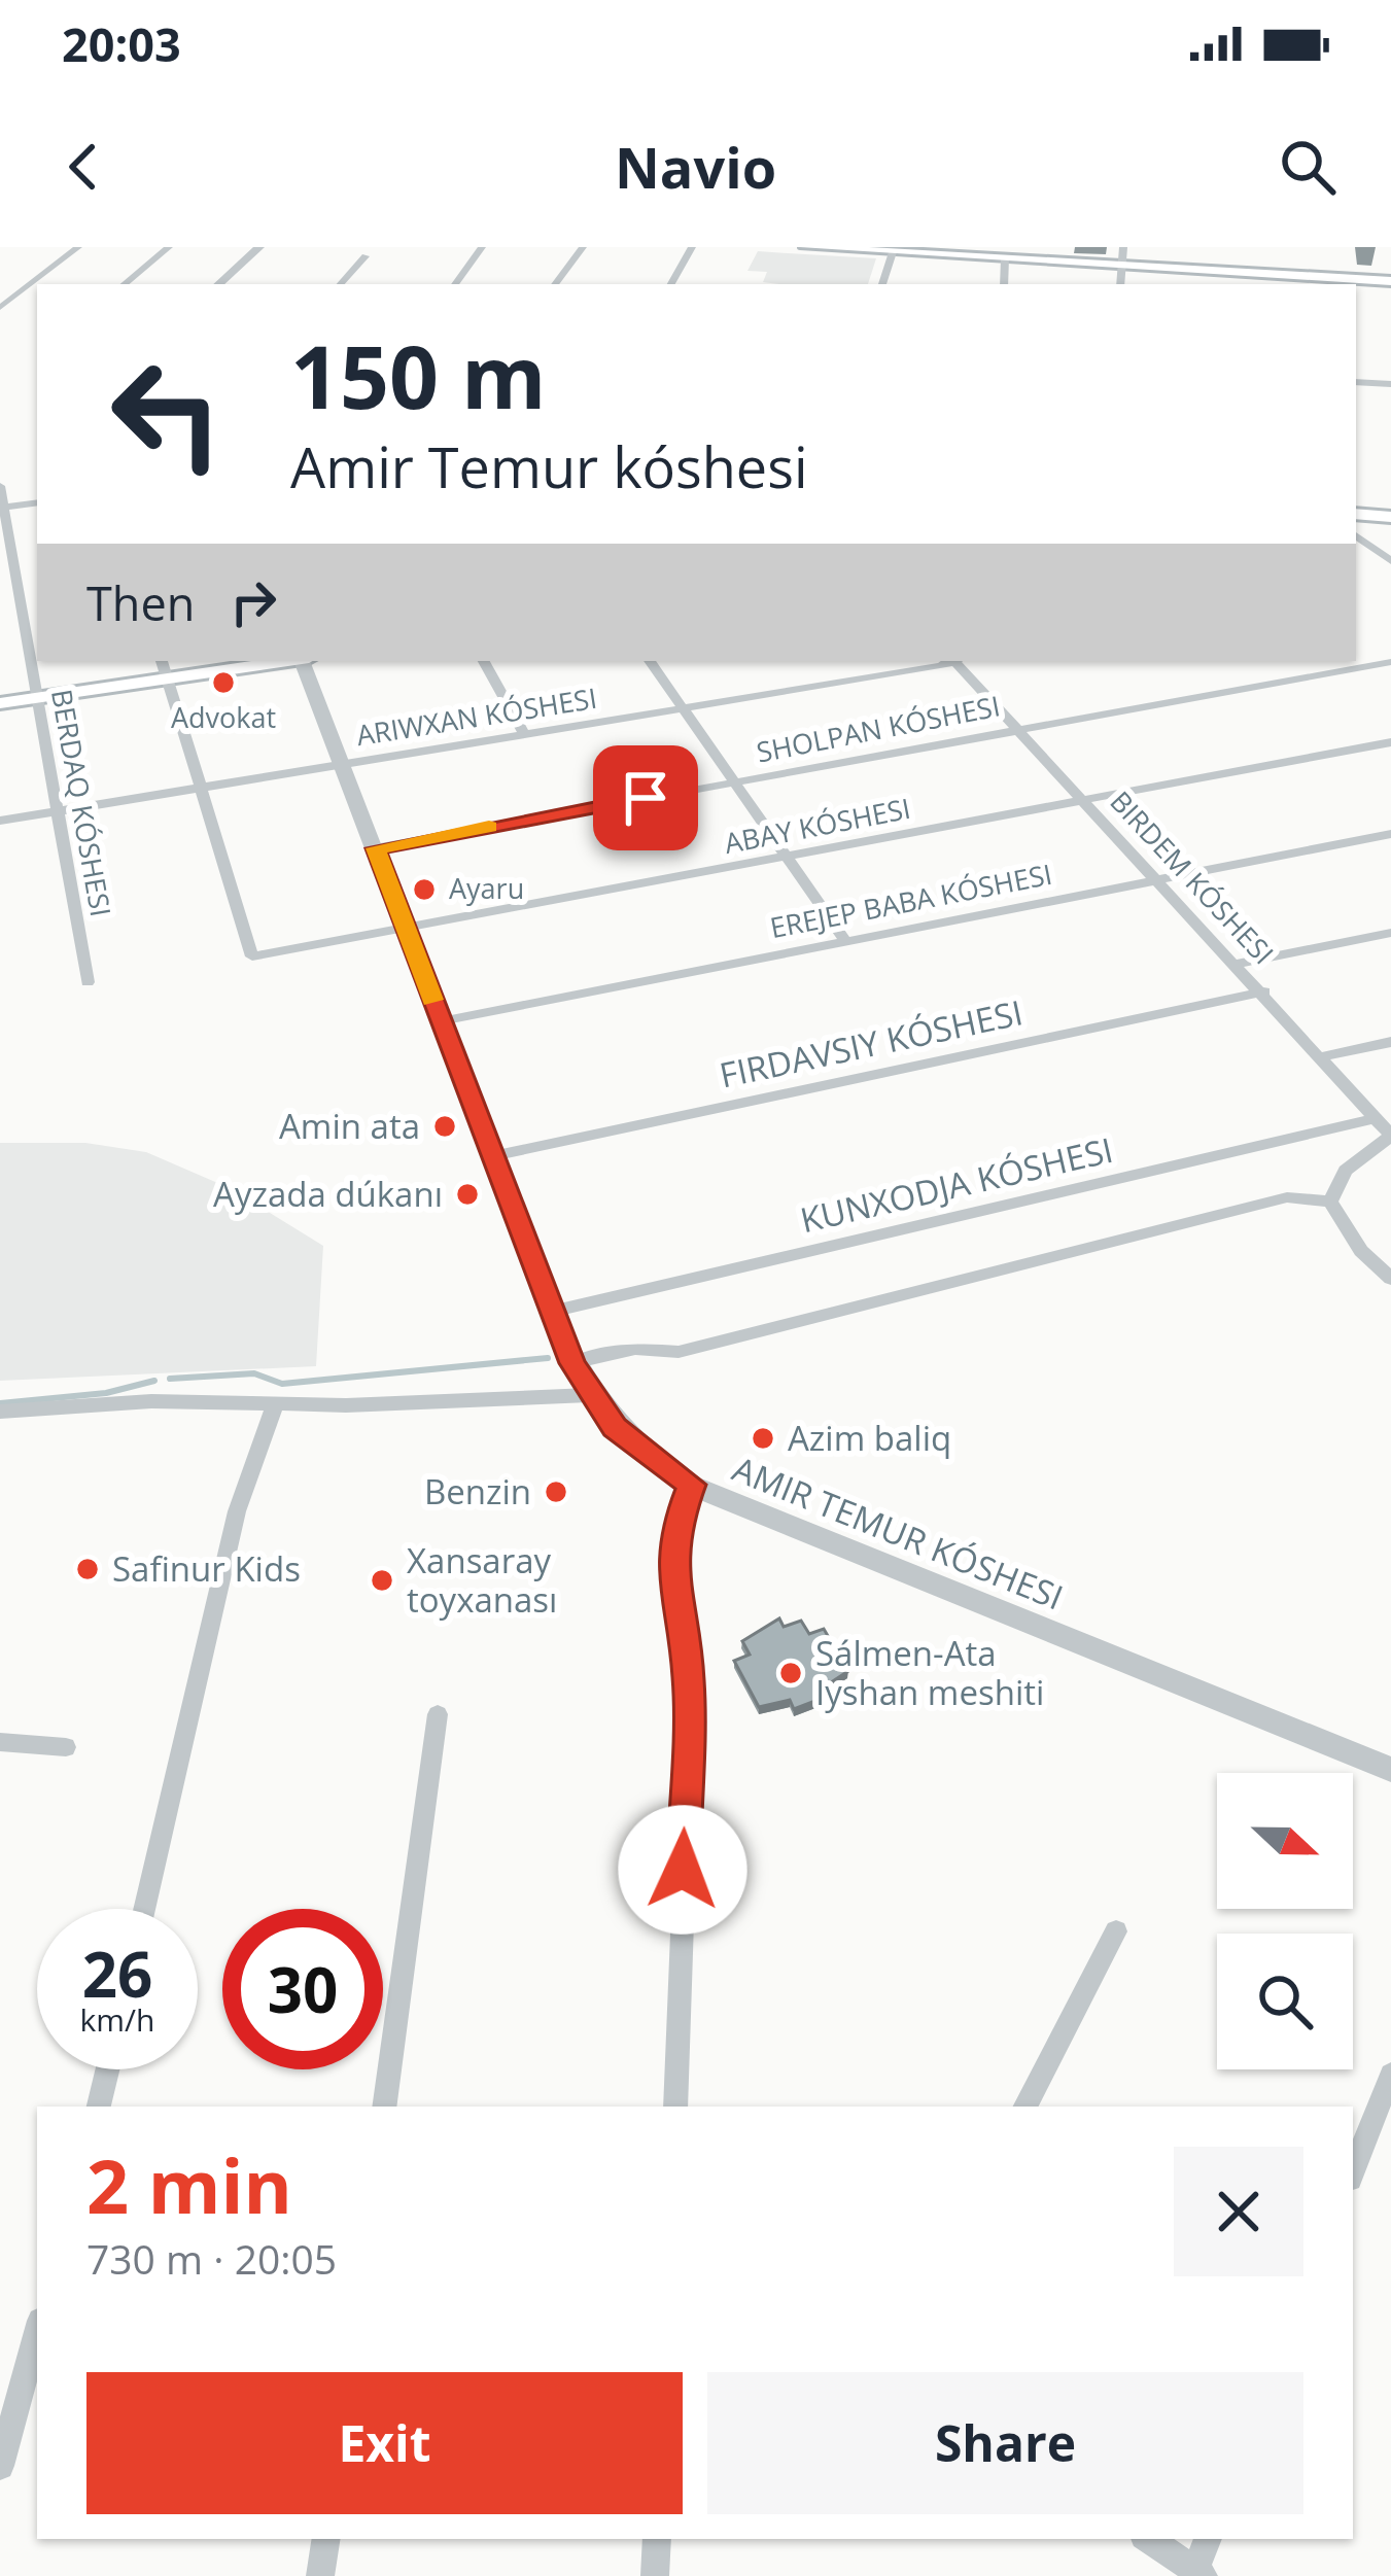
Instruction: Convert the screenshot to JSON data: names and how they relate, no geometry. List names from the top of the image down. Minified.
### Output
{"streets":{"street":["SHOLPAN KÓSHESI","BERDAQ KÓSHESI","ABAY KÓSHESI","BIRDEM KÓSHESI","EREJEP BABA KÓSHESI","FIRDAVSIY KÓSHESI","KUNXODJA KÓSHESI","AMIR TEMUR KÓSHESI"]},"crossings":[["SHOLPAN KÓSHESI","BIRDEM KÓSHESI"],["SHOLPAN KÓSHESI","AMIR TEMUR KÓSHESI"],["ABAY KÓSHESI","BIRDEM KÓSHESI"],["ABAY KÓSHESI","AMIR TEMUR KÓSHESI"],["BIRDEM KÓSHESI","EREJEP BABA KÓSHESI"],["BIRDEM KÓSHESI","FIRDAVSIY KÓSHESI"],["BIRDEM KÓSHESI","KUNXODJA KÓSHESI"],["EREJEP BABA KÓSHESI","AMIR TEMUR KÓSHESI"],["FIRDAVSIY KÓSHESI","AMIR TEMUR KÓSHESI"],["KUNXODJA KÓSHESI","AMIR TEMUR KÓSHESI"]],"places":["Advokat","Ayaru","Amin ata","Ayzada dúkanı","Azim baliq","Benzin","Safinur Kids","Xansaray toyxanası","Sálmen-Ata Iyshan meshiti"],"north":"right","page":{"status":"20:03","header":"Navio","turn":["150 m","Amir Temur kóshesi"],"then":"Then","speed":"26 km/h","limit":"30","heading":["2 min","730 m · 20:05"],"buttons":["Exit","Share"]}}
